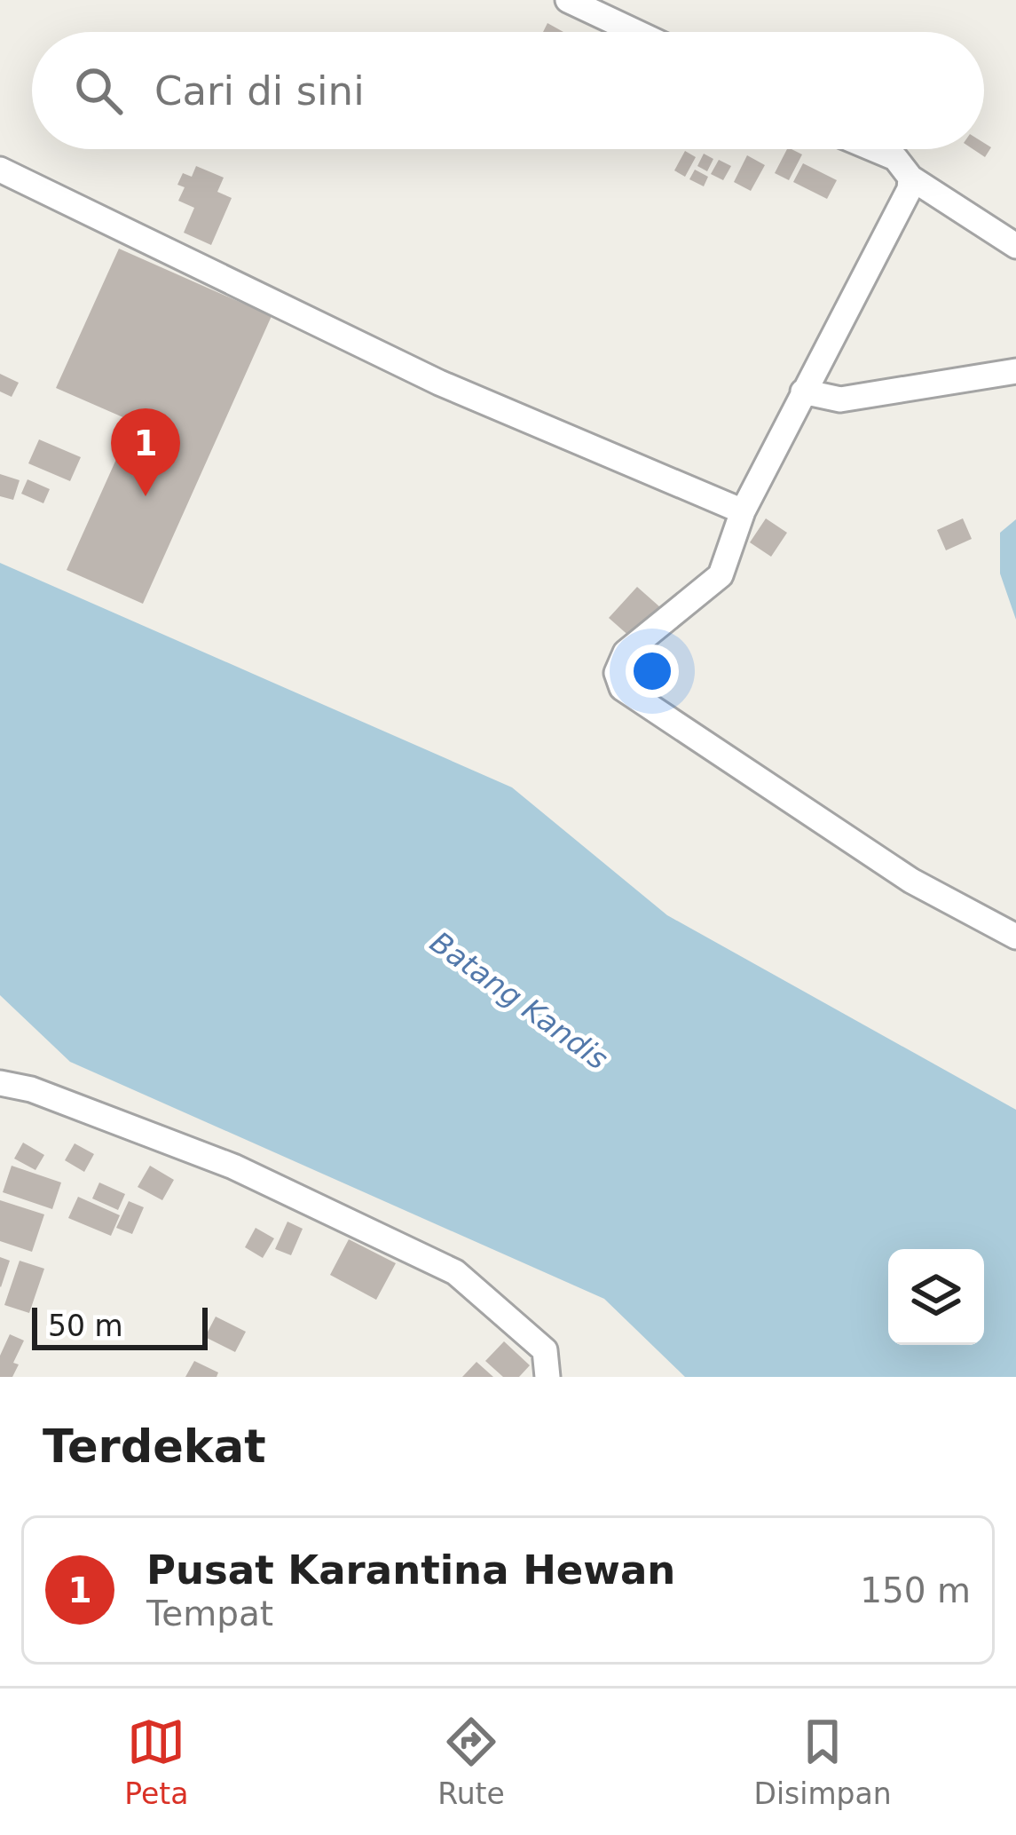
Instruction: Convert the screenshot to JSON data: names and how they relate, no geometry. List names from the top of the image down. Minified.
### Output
{"water":["Batang Kandis"],"scale_bar":"50 m","page":{"search":"Cari di sini","pins":"1","scale":"50 m","heading":"Terdekat","list":[{"mark":"1","name":"Pusat Karantina Hewan","note":"Tempat","value":"150 m"}],"nav":["Peta","Rute","Disimpan"]}}
